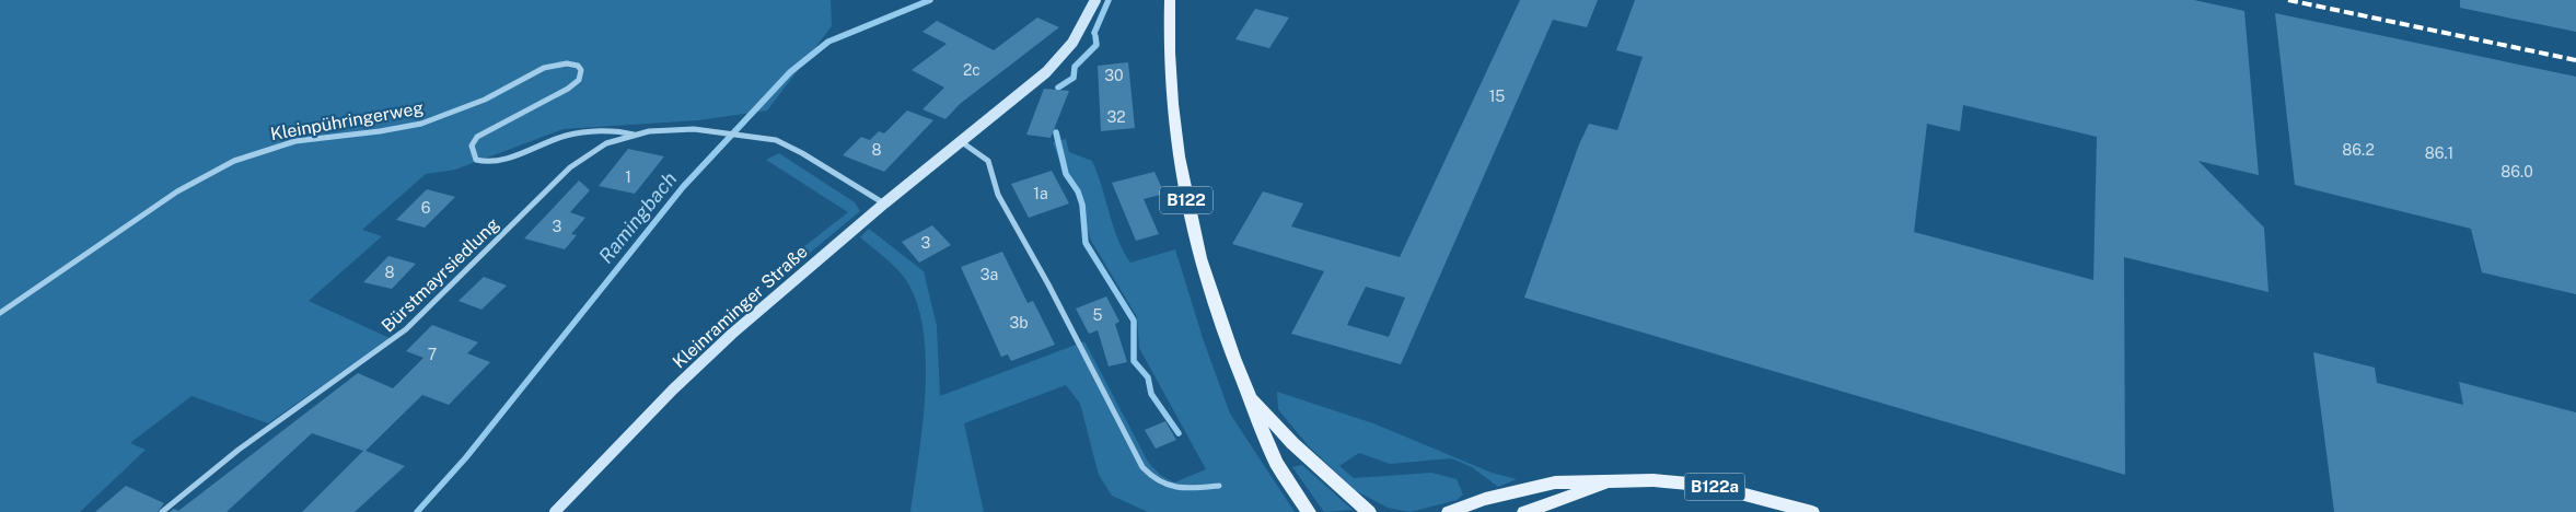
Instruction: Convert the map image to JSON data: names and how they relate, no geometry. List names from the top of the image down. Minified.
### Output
{"streets":{"main road":["B122","Kleinraminger Straße","B122a"],"street":["Kleinpühringerweg","Bürstmayrsiedlung"]},"crossings":[["Kleinpühringerweg","Bürstmayrsiedlung"],["Bürstmayrsiedlung","Kleinraminger Straße"]],"water":["Ramingbach"],"house_numbers":["2c","30","15","32","8","86.2","86.1","86.0","1","1a","6","3","3","8","3a","5","3b","7"]}
